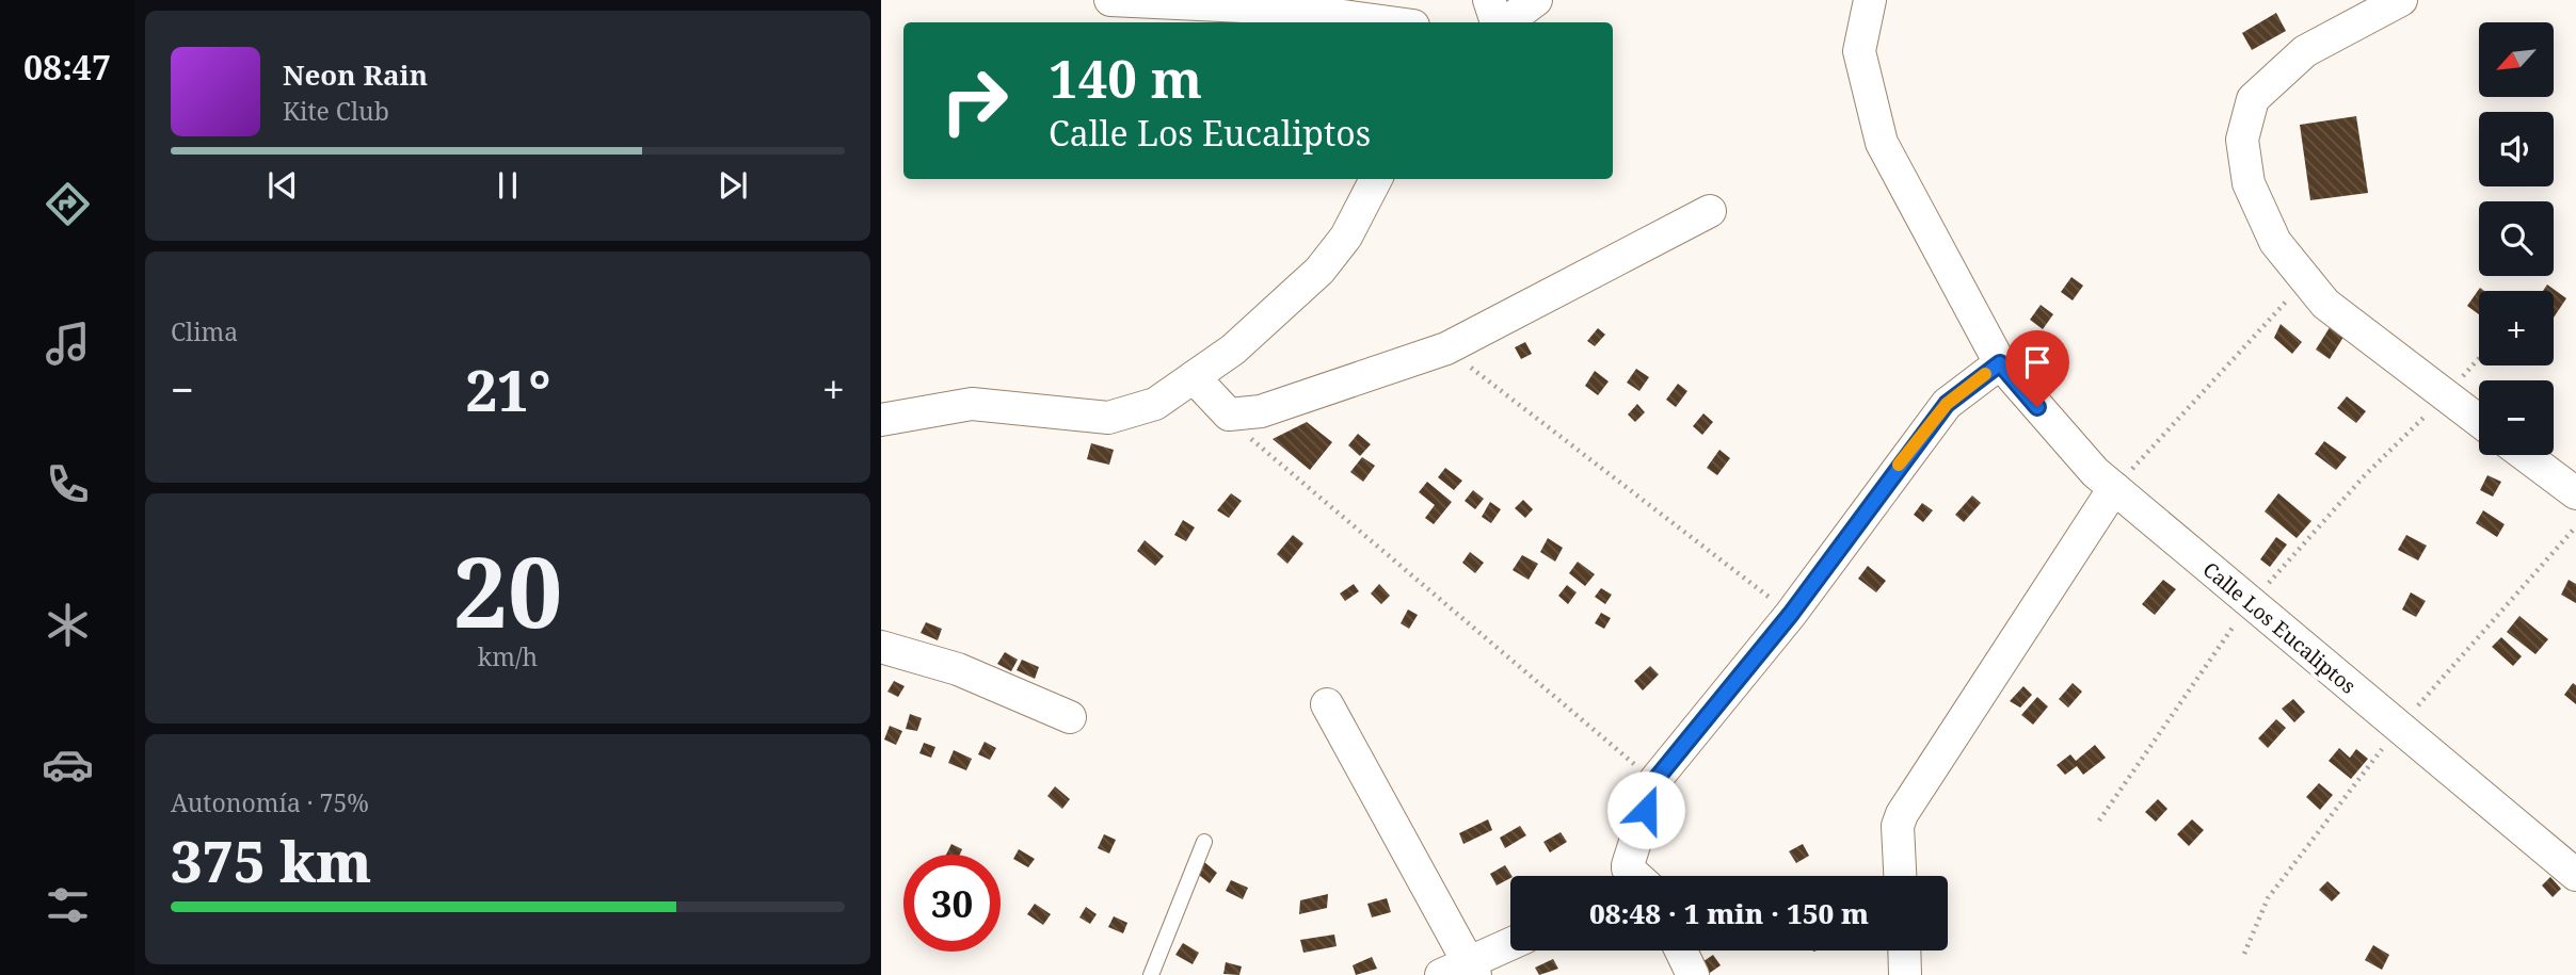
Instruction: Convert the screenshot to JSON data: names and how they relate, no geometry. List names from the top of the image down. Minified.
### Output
{"streets":{"street":["Calle Los Eucaliptos"]},"north":"bottom left","page":{"tabs":"08:47","map_buttons":["+","−"],"turn":["140 m","Calle Los Eucaliptos"],"song":["Neon Rain","Kite Club"],"tile":["Clima",["20","km/h"],["Autonomía · 75%","375 km"]],"heat":["−","21°","+"],"limit":"30","trip":"08:48 · 1 min · 150 m"}}
